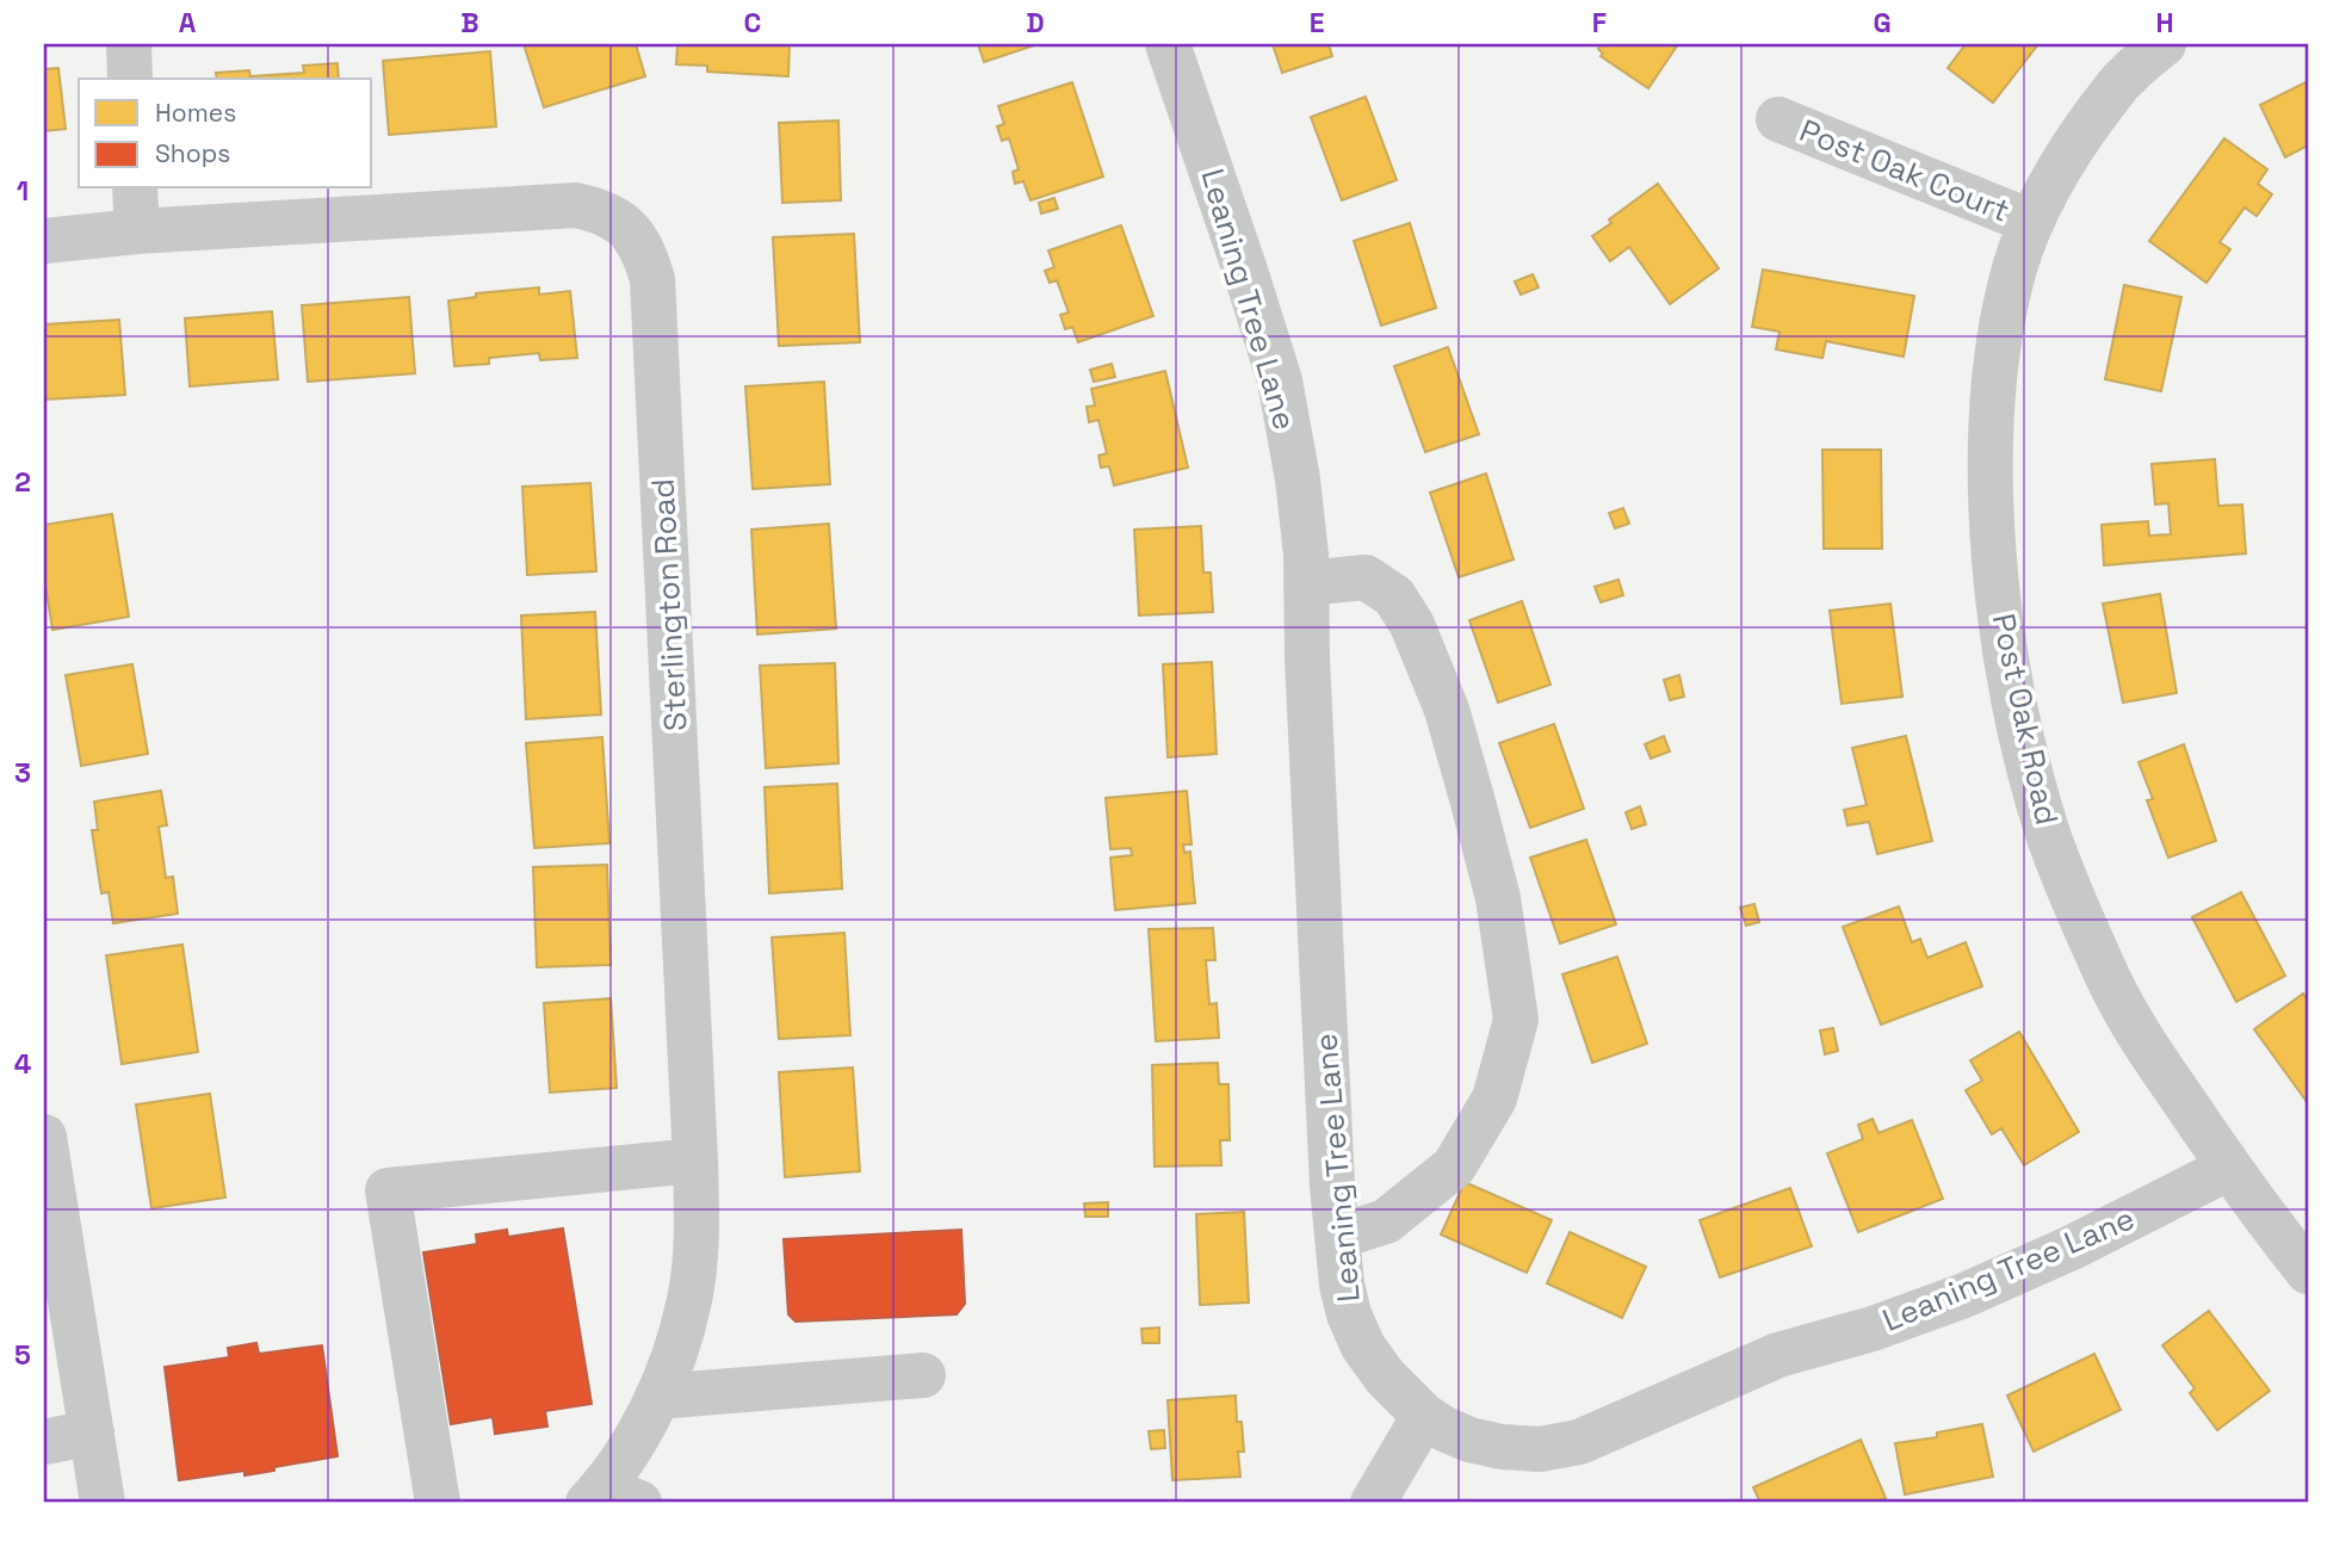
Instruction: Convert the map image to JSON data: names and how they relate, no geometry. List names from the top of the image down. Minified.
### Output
{"streets":{"street":["Post Oak Court","Leaning Tree Lane","Sterlington Road","Post Oak Road"]},"crossings":[["Post Oak Court","Post Oak Road"],["Leaning Tree Lane","Post Oak Road"]],"legend":["Homes","Shops"],"grid":{"columns":["A","B","C","D","E","F","G","H"],"rows":["1","2","3","4","5"]}}
